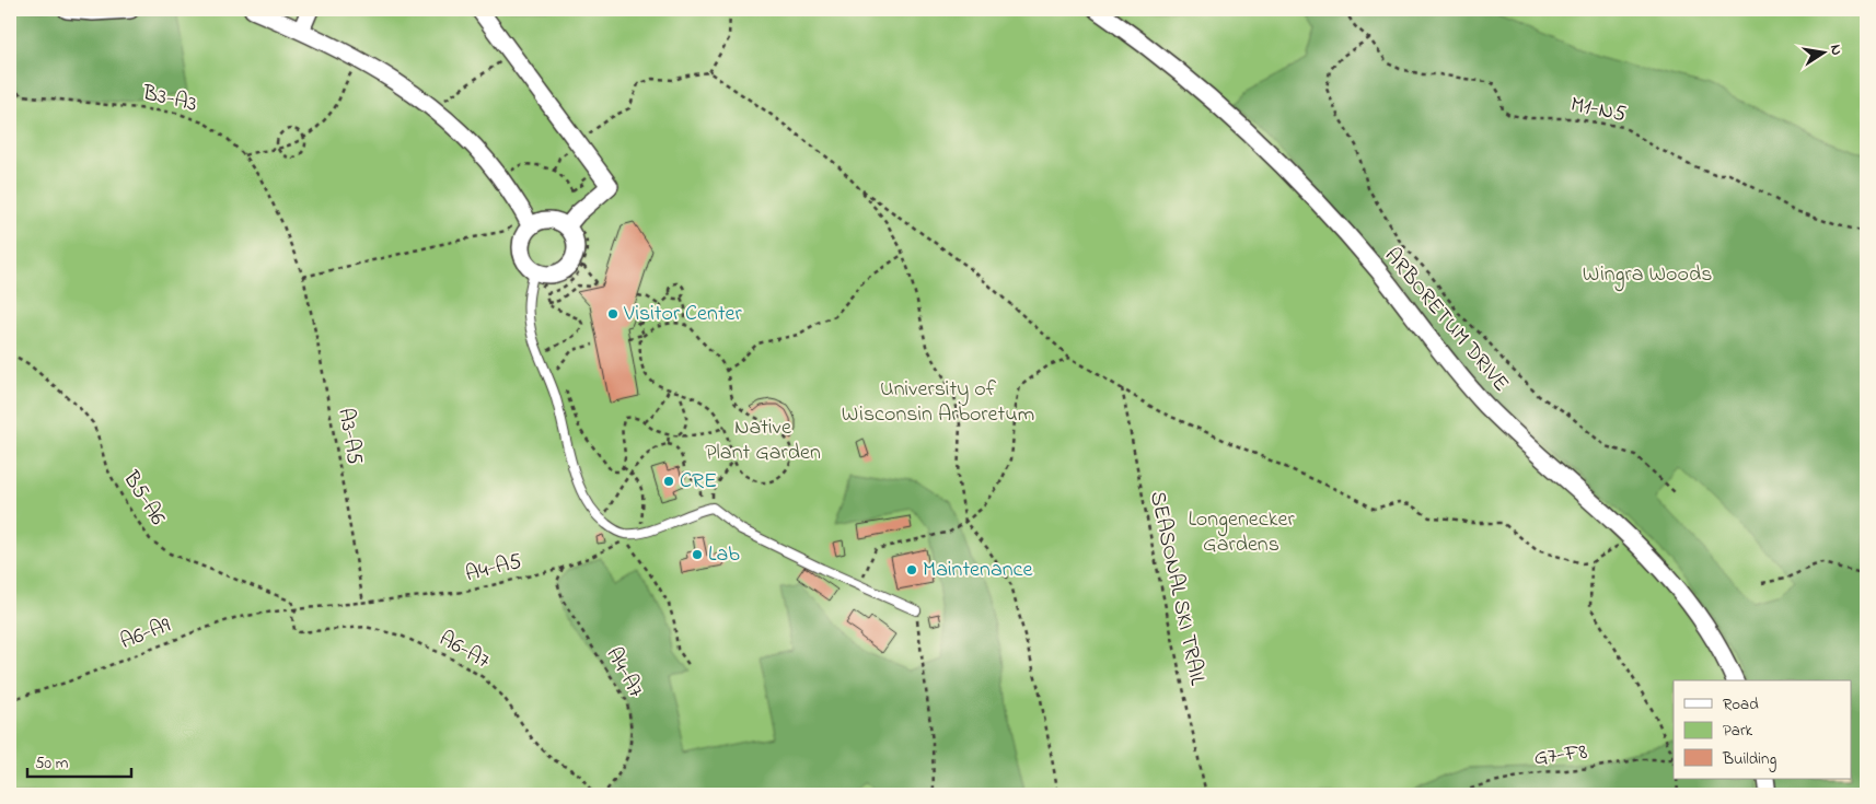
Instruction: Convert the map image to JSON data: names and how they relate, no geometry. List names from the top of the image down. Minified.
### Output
{"streets":{"street":["ARBORETUM DRIVE"],"path":["B3-A3","M1-N5","A3-A5","B5-A6","A4-A5","SEASONAL SKI TRAIL","A6-A9","A6-A7","A4-A7","G7-F8"]},"crossings":[["B3-A3","A3-A5"],["A3-A5","A4-A5"],["B5-A6","A4-A5"],["B5-A6","A6-A9"],["B5-A6","A6-A7"],["A4-A5","A6-A9"],["A4-A5","A6-A7"],["A4-A5","A4-A7"],["A6-A9","A6-A7"]],"parks":["Wingra Woods","University of Wisconsin Arboretum","Native Plant Garden","Longenecker Gardens"],"places":["Visitor Center","CRE","Lab","Maintenance"],"legend":["Road","Park","Building"],"scale_bar":"50 m","north":"right"}
